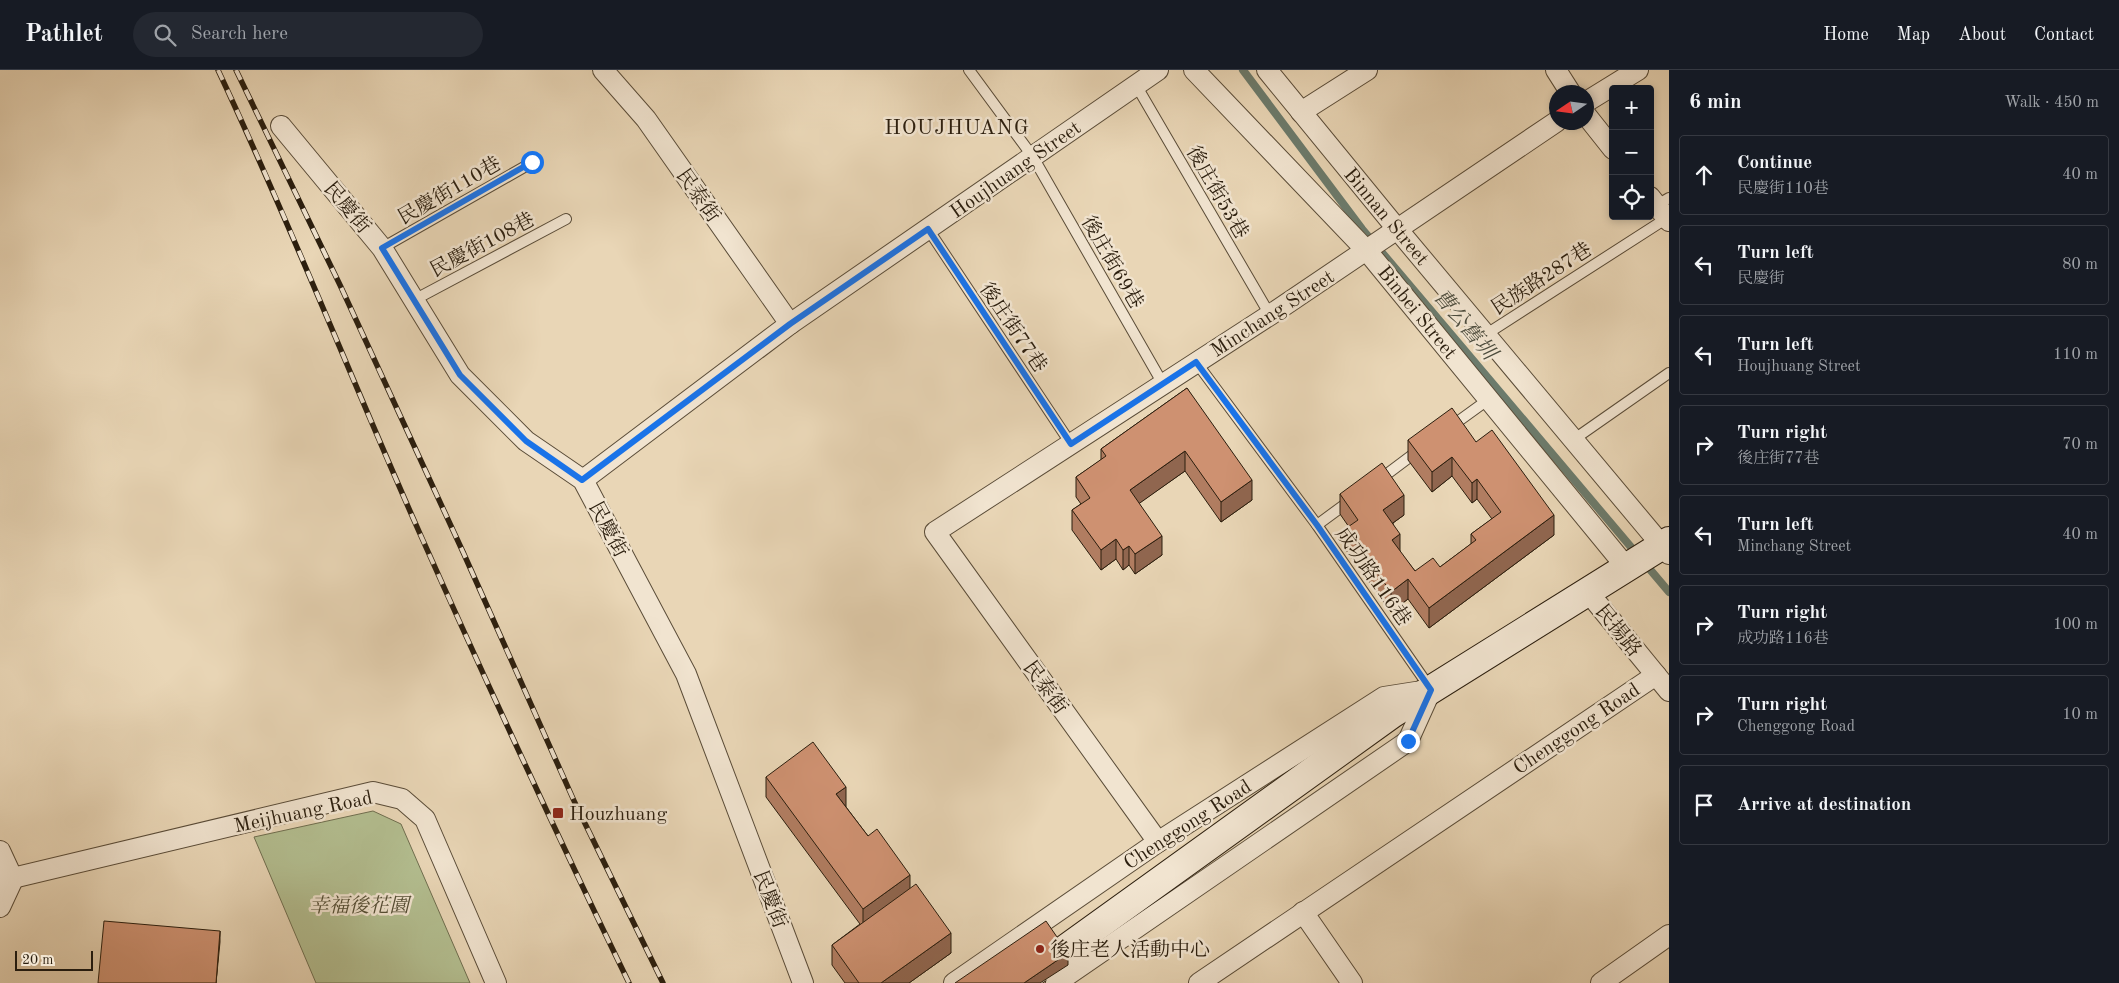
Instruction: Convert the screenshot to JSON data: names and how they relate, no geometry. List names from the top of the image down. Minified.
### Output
{"streets":{"street":["Houjhuang Street","民泰街","民慶街","Binnan Street","Binbei Street","Minchang Street","民揚路","Chenggong Road","Meijhuang Road"],"lane":["民慶街110巷","後庄街53巷","民慶街108巷","後庄街69巷","民族路287巷","後庄街77巷","成功路116巷"]},"crossings":[["Houjhuang Street","後庄街53巷"],["Houjhuang Street","民泰街"],["Houjhuang Street","民慶街"],["Houjhuang Street","後庄街69巷"],["Houjhuang Street","後庄街77巷"],["民慶街110巷","民慶街"],["後庄街53巷","Minchang Street"],["民泰街","Minchang Street"],["民泰街","Chenggong Road"],["民慶街","民慶街108巷"],["Binnan Street","民族路287巷"],["Binnan Street","Minchang Street"],["Binnan Street","Chenggong Road"],["後庄街69巷","Minchang Street"],["Binbei Street","Minchang Street"],["Binbei Street","Chenggong Road"],["Minchang Street","後庄街77巷"],["Minchang Street","成功路116巷"],["成功路116巷","Chenggong Road"],["民揚路","Chenggong Road"]],"districts":["HOUJHUANG"],"water":["曹公舊圳"],"parks":["幸福後花園"],"places":{"transit":["Houzhuang"],"other":["後庄老人活動中心"]},"scale_bar":"20 m","north":"left","page":{"header":"Pathlet","search":"Search here","nav":["Home","Map","About","Contact"],"heading":["6 min","Walk · 450 m"],"map_buttons":["+","−"],"list":[["Continue","民慶街110巷","40 m"],["Turn left","民慶街","80 m"],["Turn left","Houjhuang Street","110 m"],["Turn right","後庄街77巷","70 m"],["Turn left","Minchang Street","40 m"],["Turn right","成功路116巷","100 m"],["Turn right","Chenggong Road","10 m"],"Arrive at destination"],"scale":"20 m"}}
